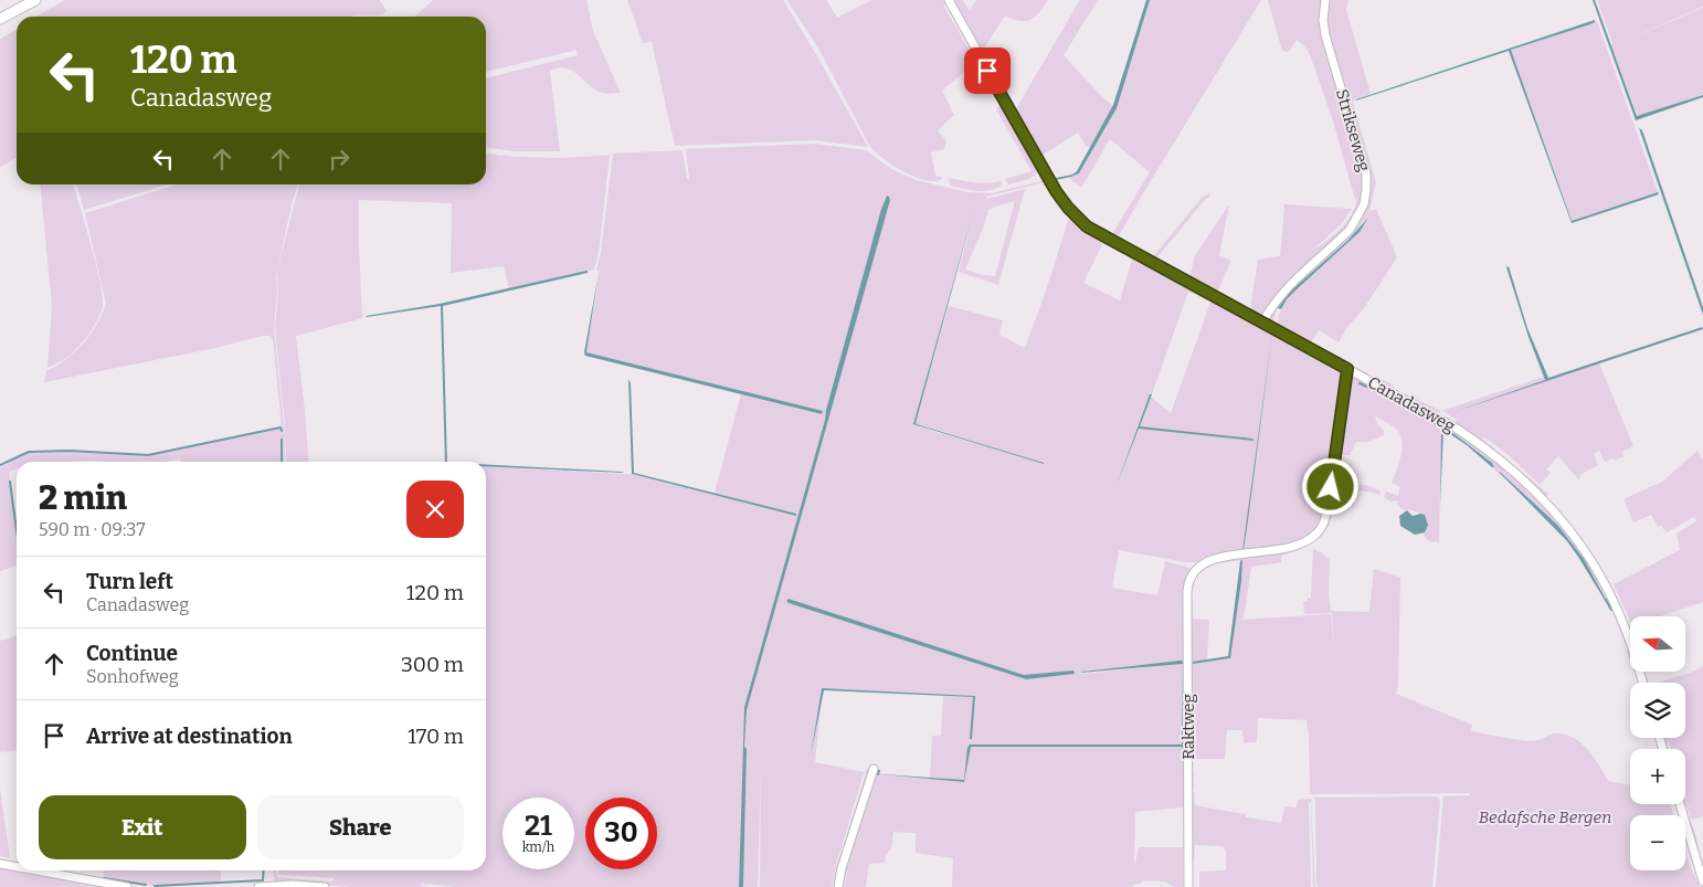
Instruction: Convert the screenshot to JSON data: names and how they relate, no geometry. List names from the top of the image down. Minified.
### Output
{"streets":{"street":["Strikseweg","Canadasweg","Raktweg"]},"crossings":[["Strikseweg","Canadasweg"],["Canadasweg","Raktweg"]],"parks":["Bedafsche Bergen"],"north":"left","page":{"turn":["120 m","Canadasweg"],"heading":["2 min","590 m · 09:37"],"list":[{"name":"Turn left","note":"Canadasweg","value":"120 m"},{"name":"Continue","note":"Sonhofweg","value":"300 m"},{"name":"Arrive at destination","value":"170 m"}],"map_buttons":["+","−"],"buttons":["Exit","Share"],"speed":"21 km/h","limit":"30"}}
